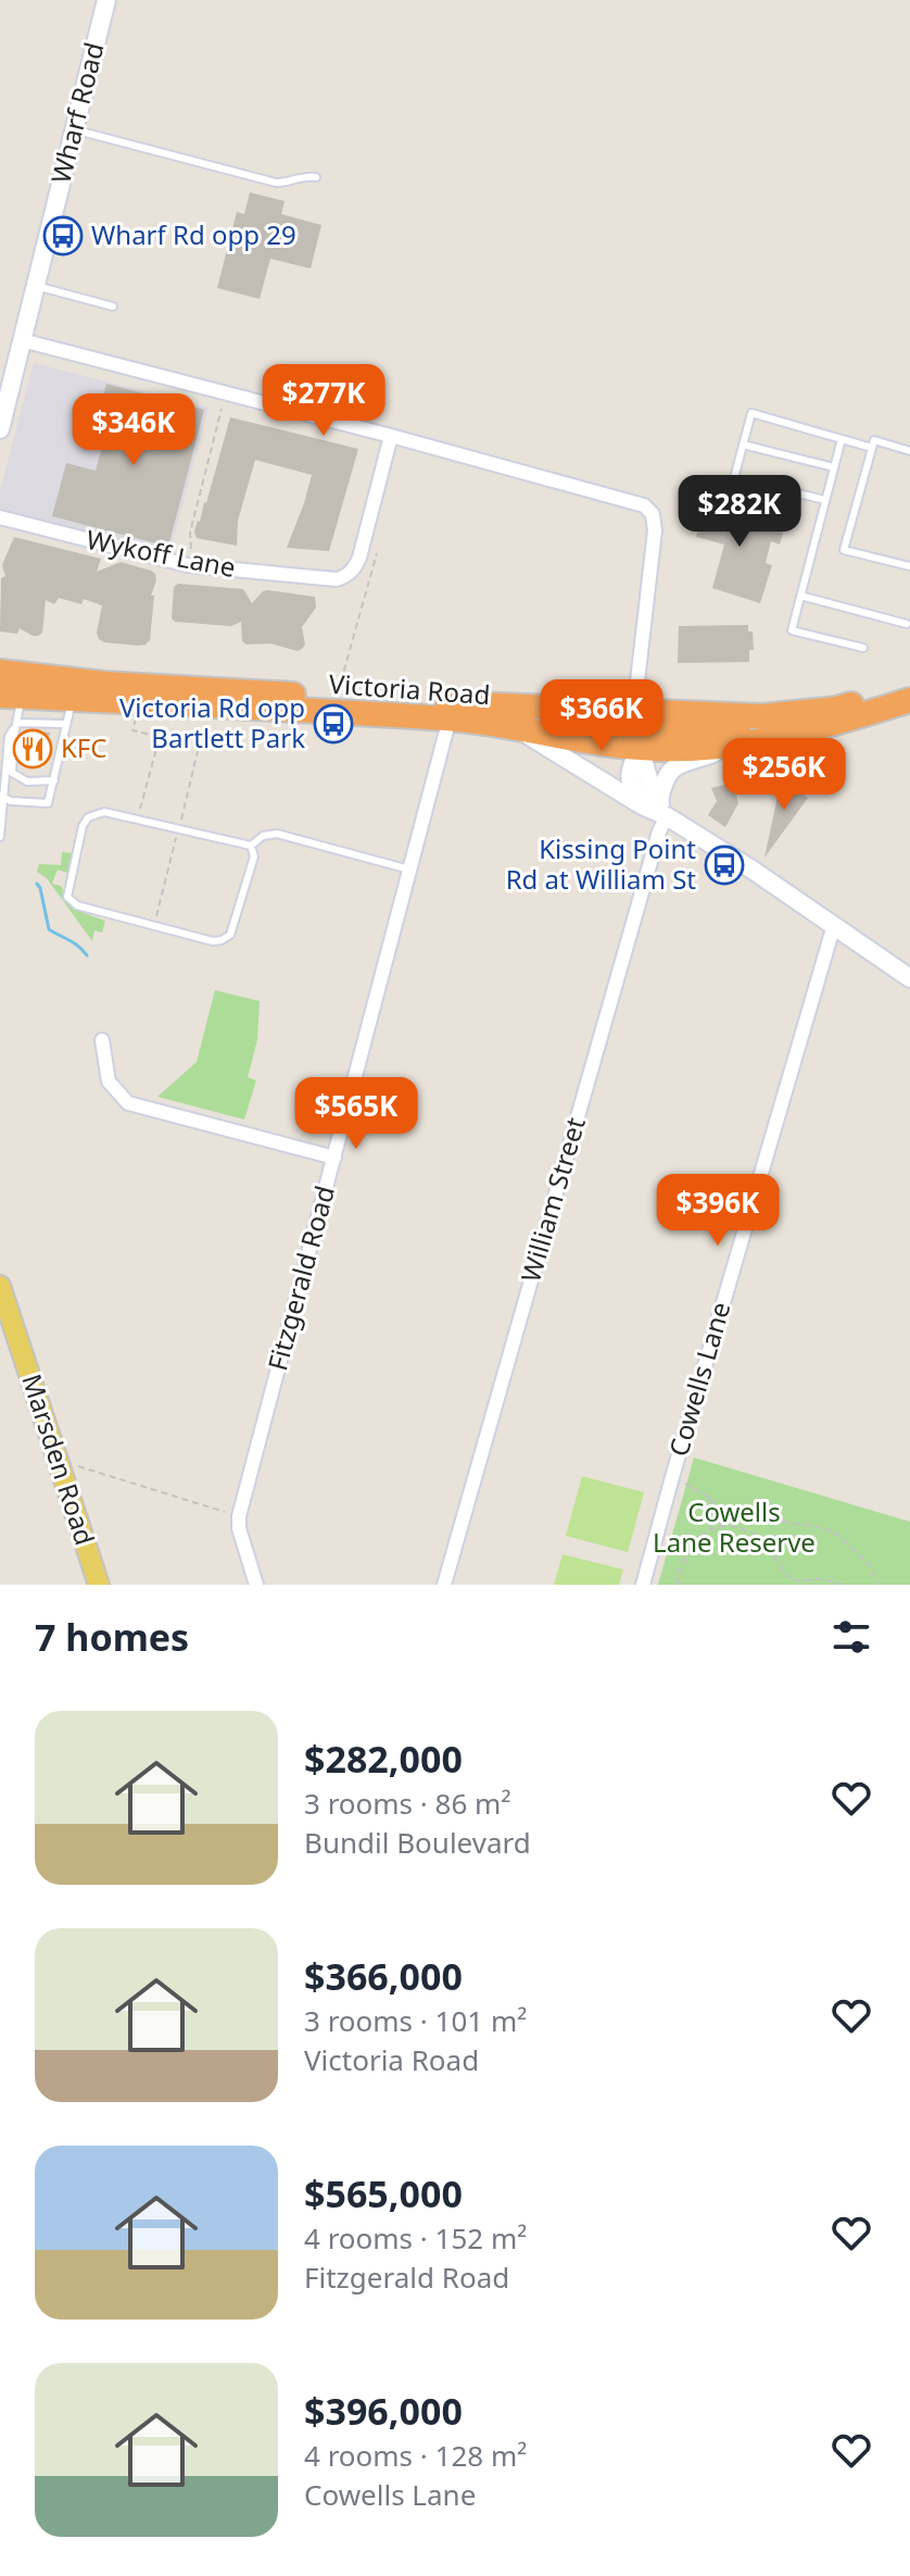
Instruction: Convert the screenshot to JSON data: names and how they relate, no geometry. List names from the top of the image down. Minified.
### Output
{"streets":{"highway":["Victoria Road"],"main road":["Marsden Road"],"street":["Wharf Road","Wykoff Lane","William Street","Fitzgerald Road","Cowells Lane"]},"crossings":[["Victoria Road","Fitzgerald Road"]],"parks":["Cowells Lane Reserve"],"places":{"bus stop":["Wharf Rd opp 29","Victoria Rd opp Bartlett Park","Kissing Point Rd at William St"],"restaurant":["KFC"]},"page":{"price":["$277K","$346K","$282K","$366K","$256K","$565K","$396K"],"heading":"7 homes","list":[{"name":"$282,000","note":"3 rooms · 86 m² · Bundil Boulevard"},{"name":"$366,000","note":"3 rooms · 101 m² · Victoria Road"},{"name":"$565,000","note":"4 rooms · 152 m² · Fitzgerald Road"},{"name":"$396,000","note":"4 rooms · 128 m² · Cowells Lane"}]}}
